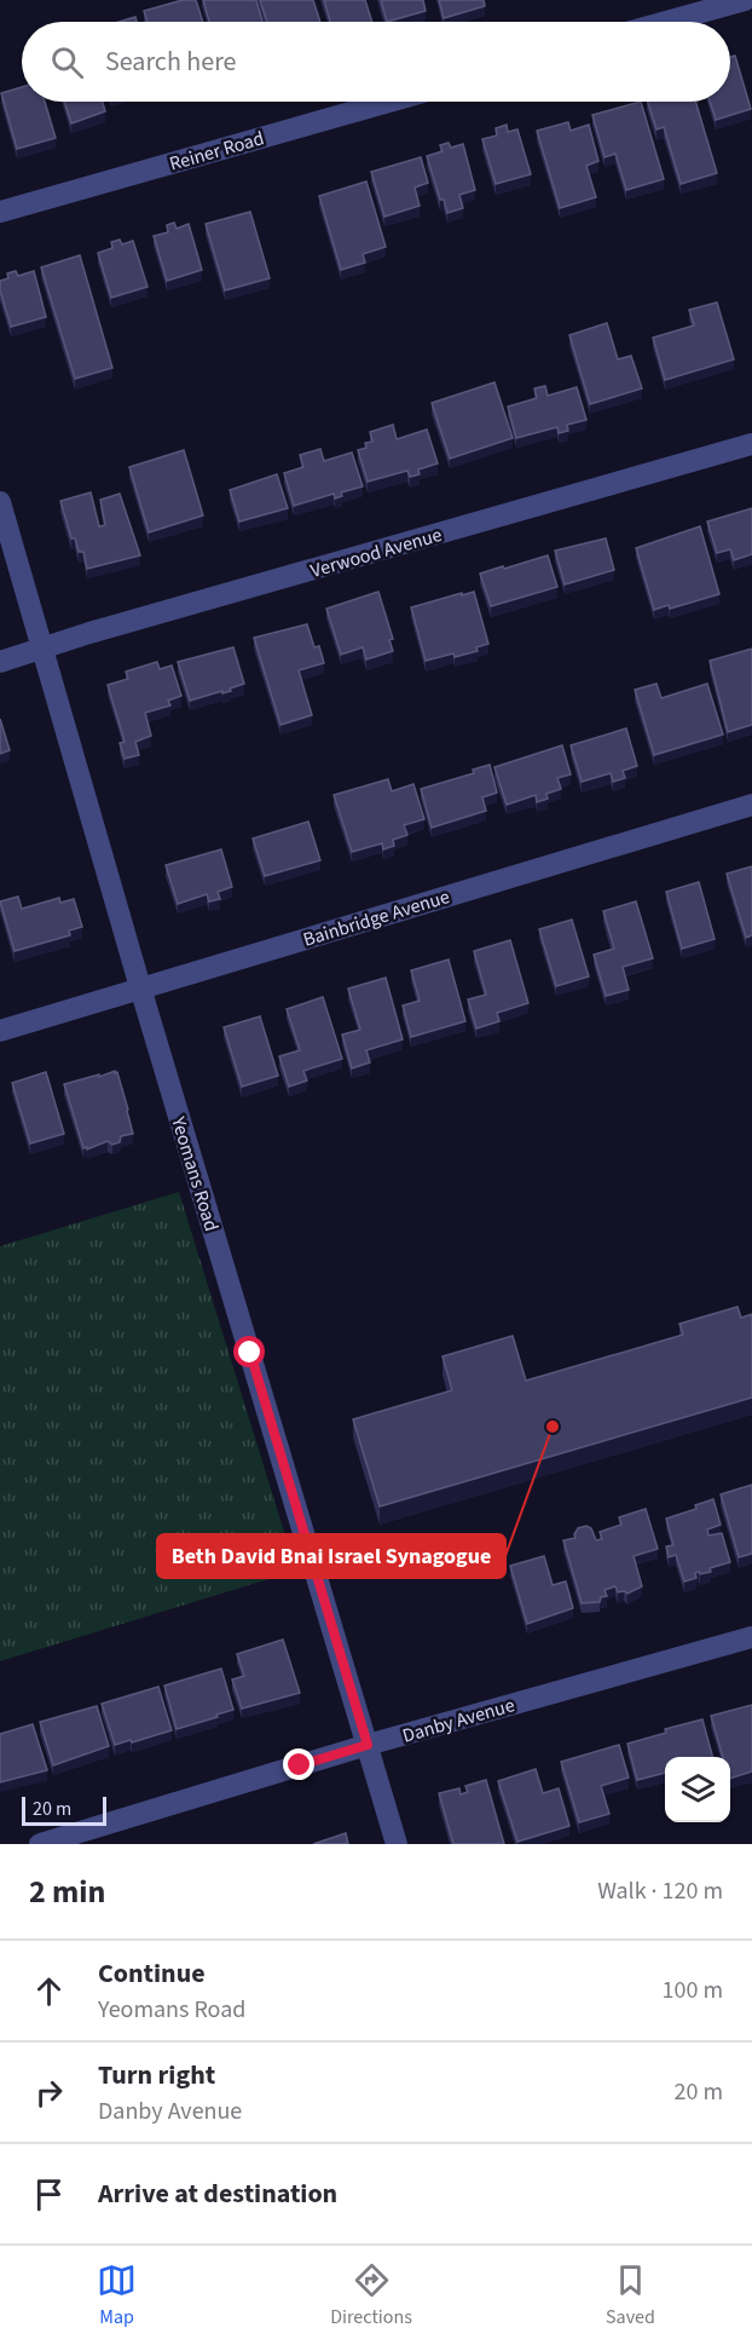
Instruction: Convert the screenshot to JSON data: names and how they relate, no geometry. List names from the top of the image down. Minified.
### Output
{"streets":{"street":["Reiner Road","Verwood Avenue","Bainbridge Avenue","Yeomans Road","Danby Avenue"]},"crossings":[["Verwood Avenue","Yeomans Road"],["Bainbridge Avenue","Yeomans Road"],["Yeomans Road","Danby Avenue"]],"places":["Beth David Bnai Israel Synagogue"],"scale_bar":"20 m","page":{"search":"Search here","scale":"20 m","heading":["2 min","Walk · 120 m"],"list":[["Continue","Yeomans Road","100 m"],["Turn right","Danby Avenue","20 m"],"Arrive at destination"],"nav":["Map","Directions","Saved"]}}
